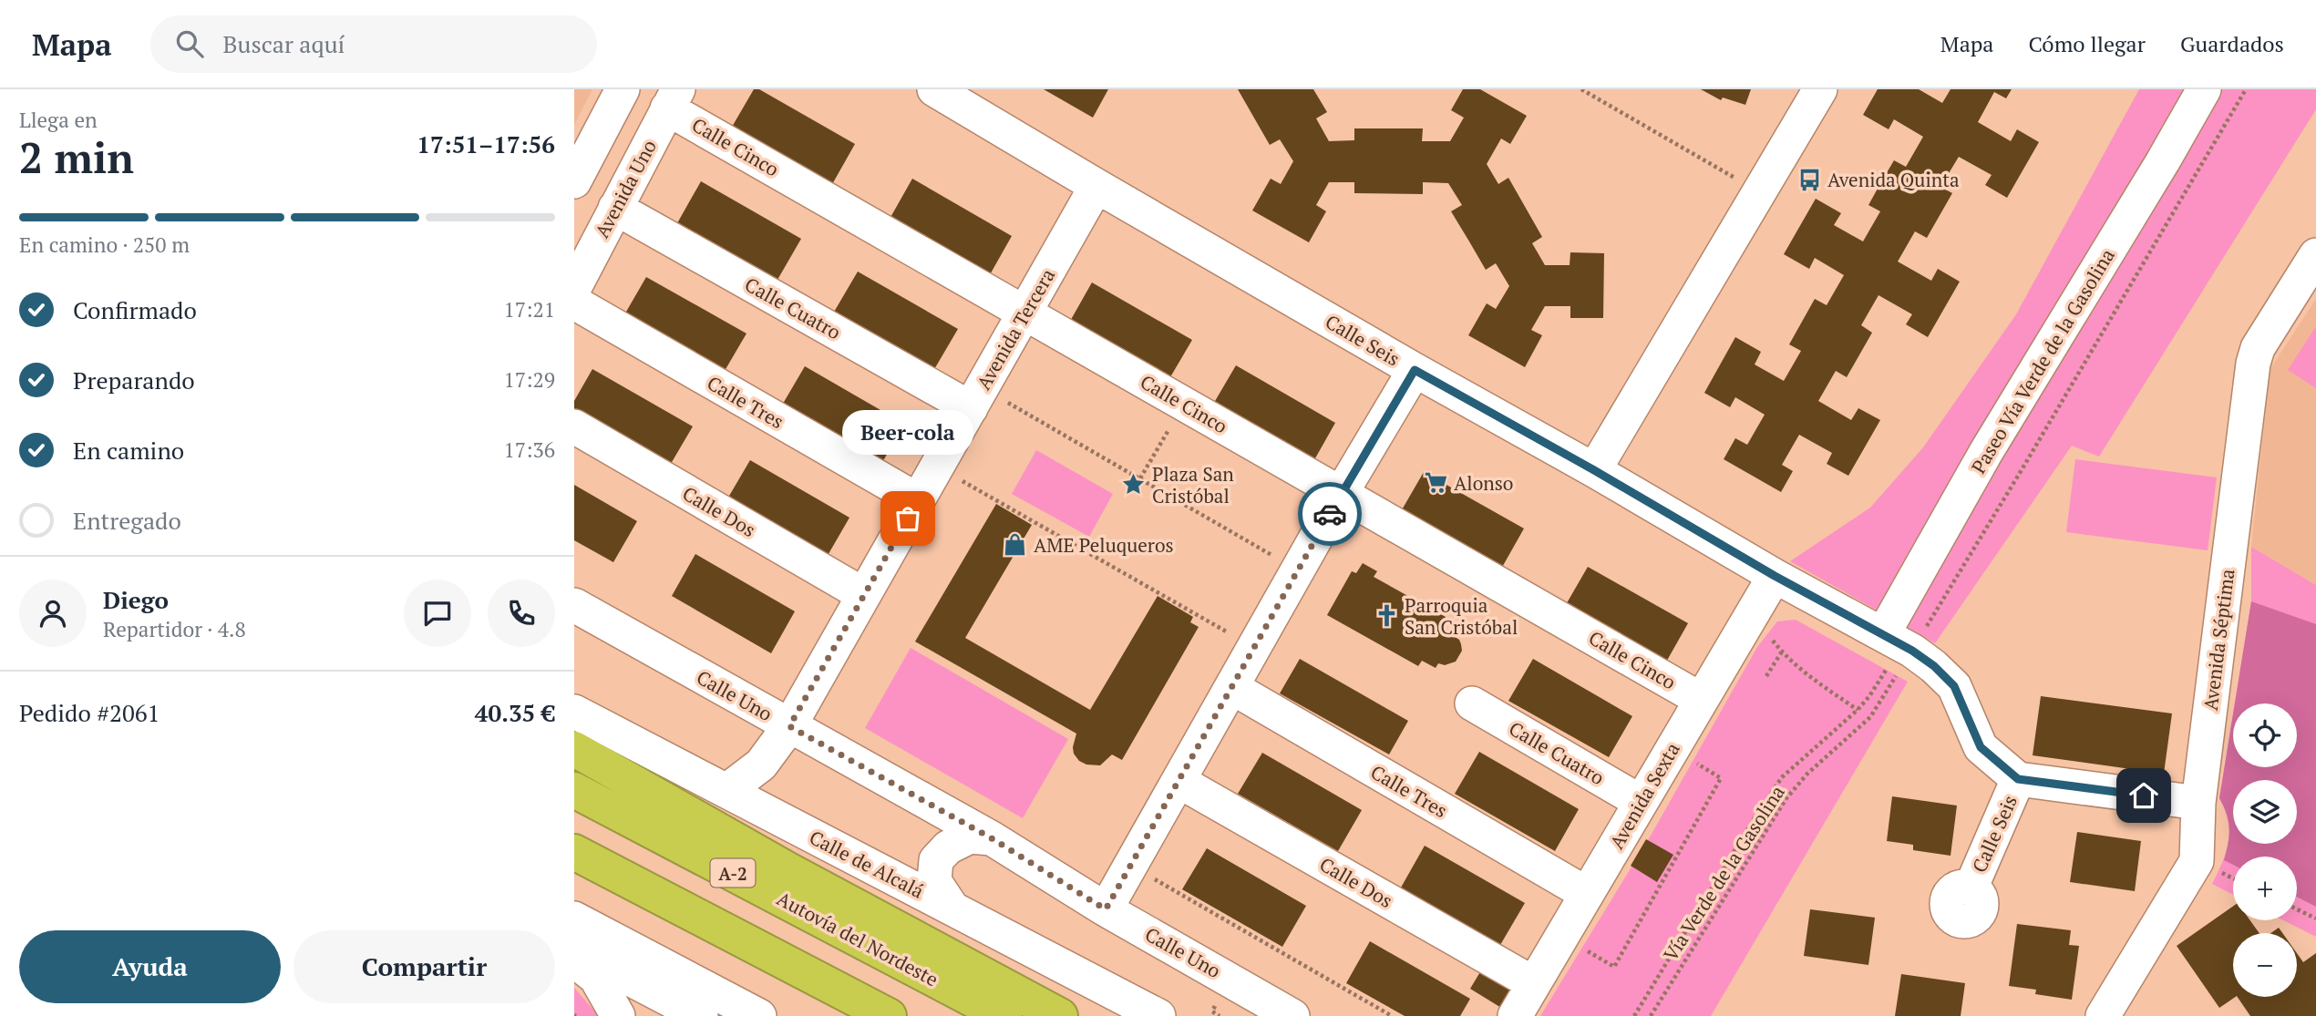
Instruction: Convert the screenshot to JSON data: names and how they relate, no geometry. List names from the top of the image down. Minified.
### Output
{"streets":{"highway":["A-2","Autovía del Nordeste"],"street":["Calle Cinco","Avenida Uno","Calle Cuatro","Avenida Tercera","Calle Seis","Paseo Vía Verde de la Gasolina","Calle Tres","Calle Dos","Avenida Séptima","Calle Uno","Avenida Sexta","Calle de Alcalá"],"path":["Vía Verde de la Gasolina"]},"crossings":[["Calle Cinco","Avenida Uno"],["Calle Cinco","Avenida Tercera"],["Calle Cinco","Avenida Sexta"],["Avenida Uno","Calle Cuatro"],["Calle Cuatro","Avenida Tercera"],["Calle Cuatro","Avenida Sexta"],["Avenida Tercera","Calle Seis"],["Avenida Tercera","Calle Tres"],["Avenida Tercera","Calle Dos"],["Avenida Tercera","Calle Uno"],["Avenida Tercera","Calle de Alcalá"],["Calle Seis","Paseo Vía Verde de la Gasolina"],["Calle Seis","Avenida Séptima"],["Calle Seis","Avenida Sexta"],["Calle Tres","Avenida Sexta"],["Calle Dos","Avenida Sexta"]],"places":{"bus stop":["Avenida Quinta"],"supermarket":["Alonso"],"place":["Plaza San Cristóbal"],"other":["Beer-cola"],"shop":["AME Peluqueros"],"church":["Parroquia San Cristóbal"]},"page":{"header":"Mapa","search":"Buscar aquí","nav":["Mapa","Cómo llegar","Guardados"],"heading":["2 min","Llega en","17:51–17:56"],"panel":["Diego","Repartidor · 4.8","Pedido #2061","40.35 €"],"bar":"En camino · 250 m","list":[["Confirmado","17:21"],["Preparando","17:29"],["En camino","17:36"],"Entregado"],"bubble":"Beer-cola","map_buttons":["+","−"],"buttons":["Ayuda","Compartir"]}}
